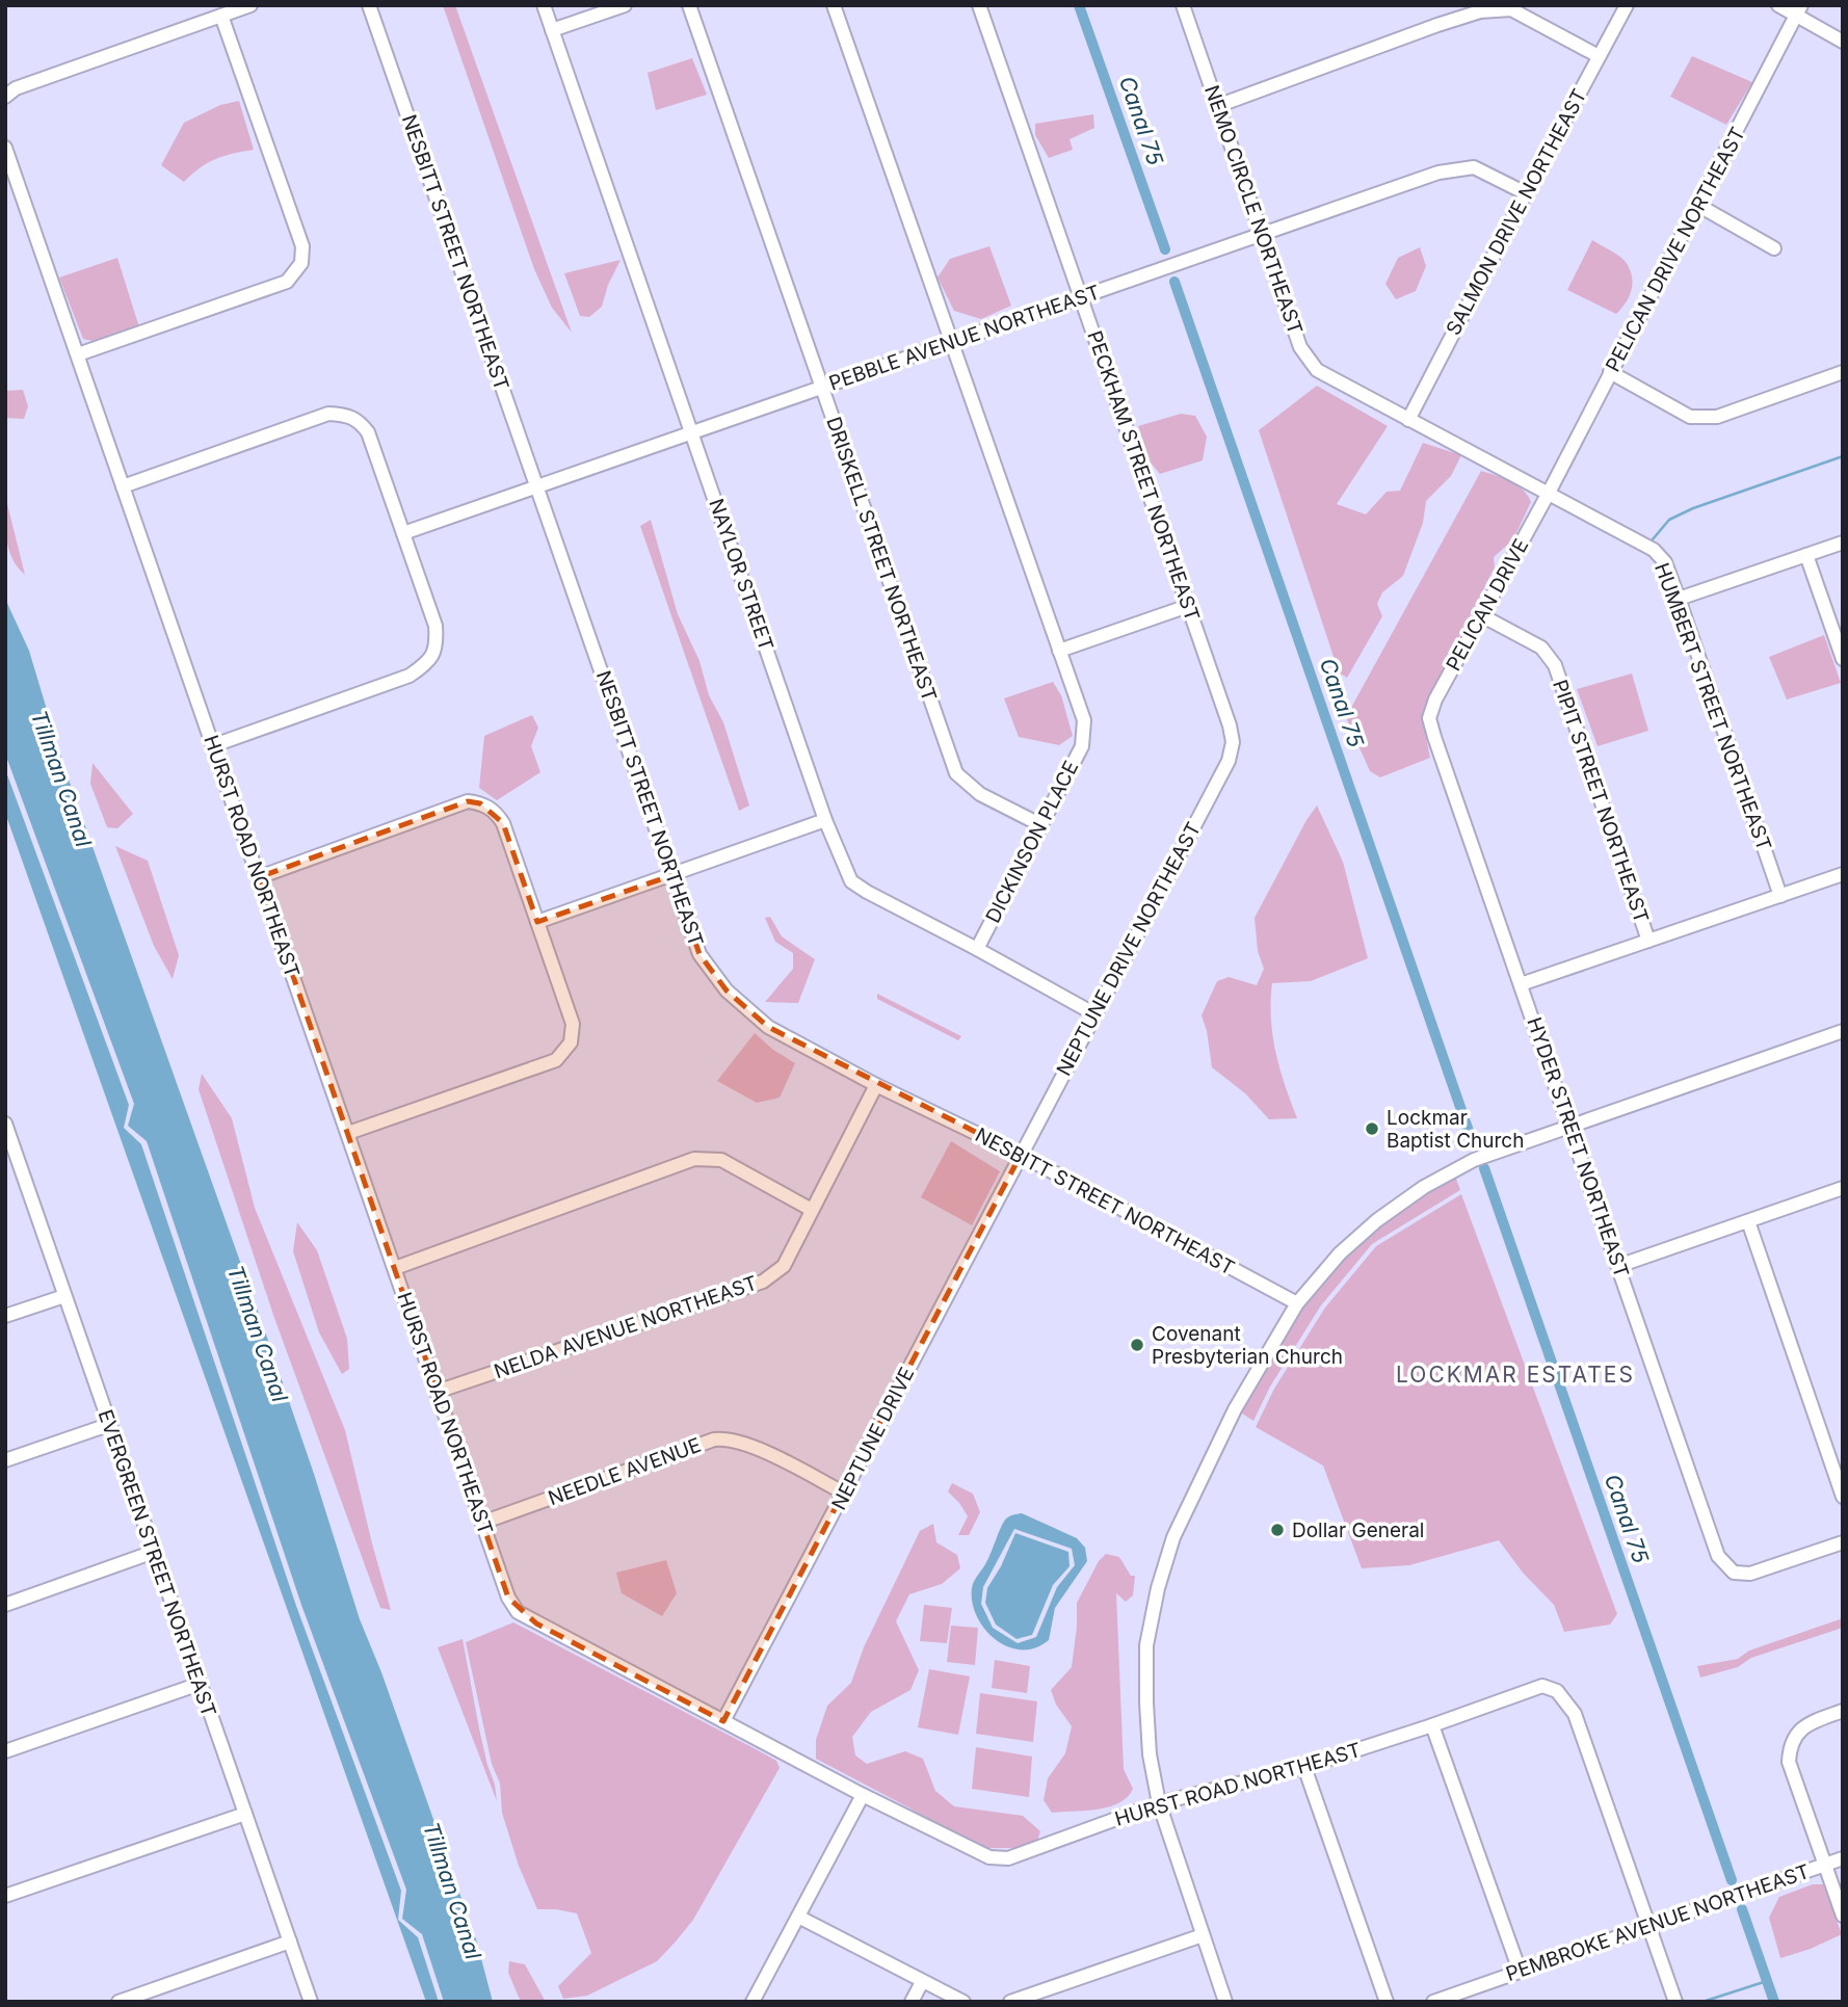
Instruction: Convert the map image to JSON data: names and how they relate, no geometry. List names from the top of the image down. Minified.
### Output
{"streets":{"street":["NEMO CIRCLE NORTHEAST","SALMON DRIVE NORTHEAST","PELICAN DRIVE NORTHEAST","NESBITT STREET NORTHEAST","PEBBLE AVENUE NORTHEAST","PECKHAM STREET NORTHEAST","DRISKELL STREET NORTHEAST","NAYLOR STREET","PELICAN DRIVE","HUMBERT STREET NORTHEAST","PIPIT STREET NORTHEAST","DICKINSON PLACE","HURST ROAD NORTHEAST","NEPTUNE DRIVE NORTHEAST","HYDER STREET NORTHEAST","NELDA AVENUE NORTHEAST","NEPTUNE DRIVE","NEEDLE AVENUE","EVERGREEN STREET NORTHEAST","PEMBROKE AVENUE NORTHEAST"]},"crossings":[["NEMO CIRCLE NORTHEAST","SALMON DRIVE NORTHEAST"],["NEMO CIRCLE NORTHEAST","PELICAN DRIVE NORTHEAST"],["NEMO CIRCLE NORTHEAST","PEBBLE AVENUE NORTHEAST"],["NEMO CIRCLE NORTHEAST","PELICAN DRIVE"],["NEMO CIRCLE NORTHEAST","HUMBERT STREET NORTHEAST"],["SALMON DRIVE NORTHEAST","PEBBLE AVENUE NORTHEAST"],["PELICAN DRIVE NORTHEAST","PELICAN DRIVE"],["PELICAN DRIVE NORTHEAST","HUMBERT STREET NORTHEAST"],["NESBITT STREET NORTHEAST","PEBBLE AVENUE NORTHEAST"],["NESBITT STREET NORTHEAST","NEPTUNE DRIVE NORTHEAST"],["NESBITT STREET NORTHEAST","NELDA AVENUE NORTHEAST"],["NESBITT STREET NORTHEAST","NEPTUNE DRIVE"],["PEBBLE AVENUE NORTHEAST","PECKHAM STREET NORTHEAST"],["PEBBLE AVENUE NORTHEAST","DRISKELL STREET NORTHEAST"],["PEBBLE AVENUE NORTHEAST","NAYLOR STREET"],["PEBBLE AVENUE NORTHEAST","DICKINSON PLACE"],["PECKHAM STREET NORTHEAST","NEPTUNE DRIVE NORTHEAST"],["DRISKELL STREET NORTHEAST","DICKINSON PLACE"],["NAYLOR STREET","DICKINSON PLACE"],["NAYLOR STREET","NEPTUNE DRIVE NORTHEAST"],["PELICAN DRIVE","HUMBERT STREET NORTHEAST"],["PELICAN DRIVE","PIPIT STREET NORTHEAST"],["PELICAN DRIVE","HYDER STREET NORTHEAST"],["HURST ROAD NORTHEAST","NELDA AVENUE NORTHEAST"],["HURST ROAD NORTHEAST","NEPTUNE DRIVE"],["HURST ROAD NORTHEAST","NEEDLE AVENUE"],["HURST ROAD NORTHEAST","PEMBROKE AVENUE NORTHEAST"],["NEPTUNE DRIVE NORTHEAST","NEPTUNE DRIVE"],["NEPTUNE DRIVE","NEEDLE AVENUE"]],"districts":["LOCKMAR ESTATES"],"water":["Canal 75","Tillman Canal"],"places":["Lockmar Baptist Church","Covenant Presbyterian Church","Dollar General"]}
